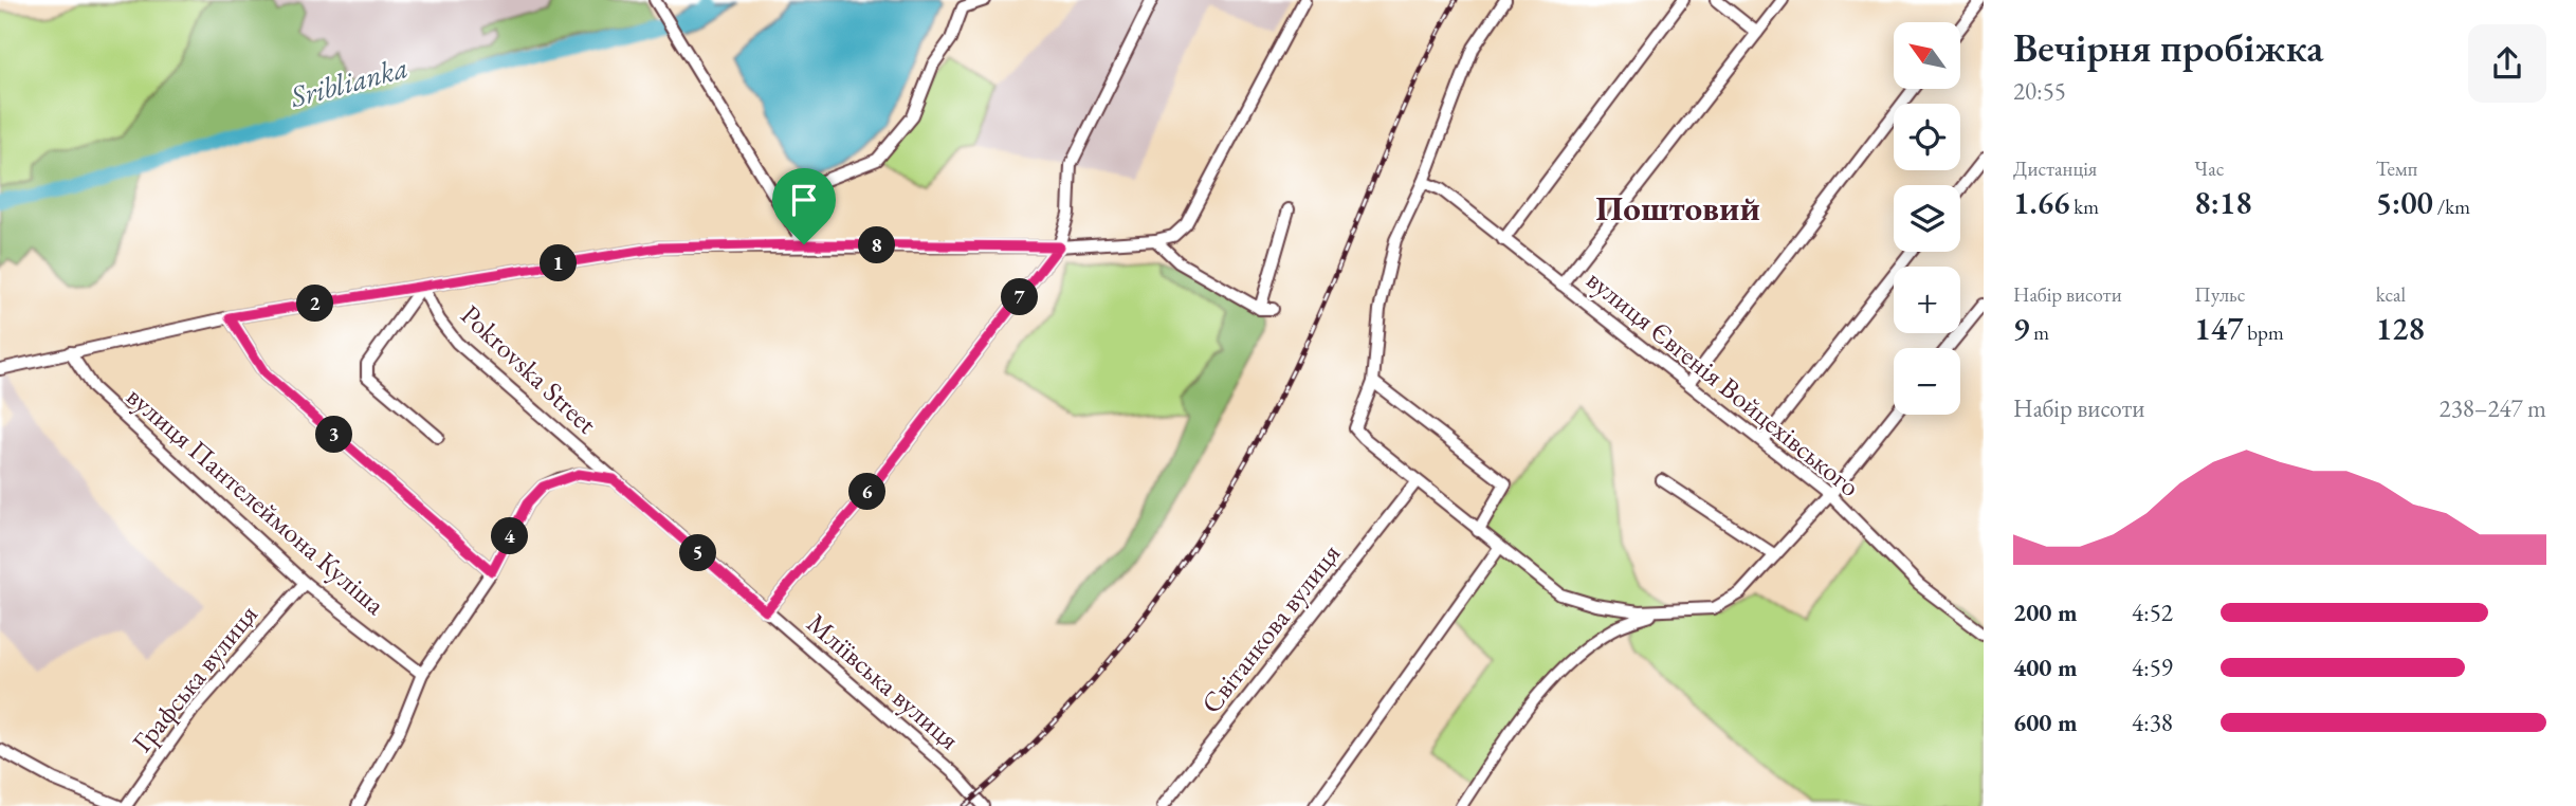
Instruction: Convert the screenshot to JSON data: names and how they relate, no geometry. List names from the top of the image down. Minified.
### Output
{"streets":{"street":["Pokrovska Street","вулиця Євгенія Войцехівського","вулиця Пантелеймона Куліша","Світанкова вулиця","Графська вулиця","Мліївська вулиця"]},"crossings":[["Pokrovska Street","Мліївська вулиця"],["вулиця Пантелеймона Куліша","Графська вулиця"]],"districts":["Поштовий"],"water":["Sriblianka"],"north":"top left","page":{"heading":["Вечірня пробіжка","20:55"],"map_buttons":["+","−"],"stats":[["Дистанція","1.66 km"],["Час","8:18"],["Темп","5:00 /km"],["Набір висоти","9 m"],["Пульс","147 bpm"],["kcal","128"]],"pins":["8","1","7","2","3","6","4","5"],"chart":["Набір висоти","238–247 m"],"list":[{"name":"200 m","note":"4:52"},{"name":"400 m","note":"4:59"},{"name":"600 m","note":"4:38"}]}}
